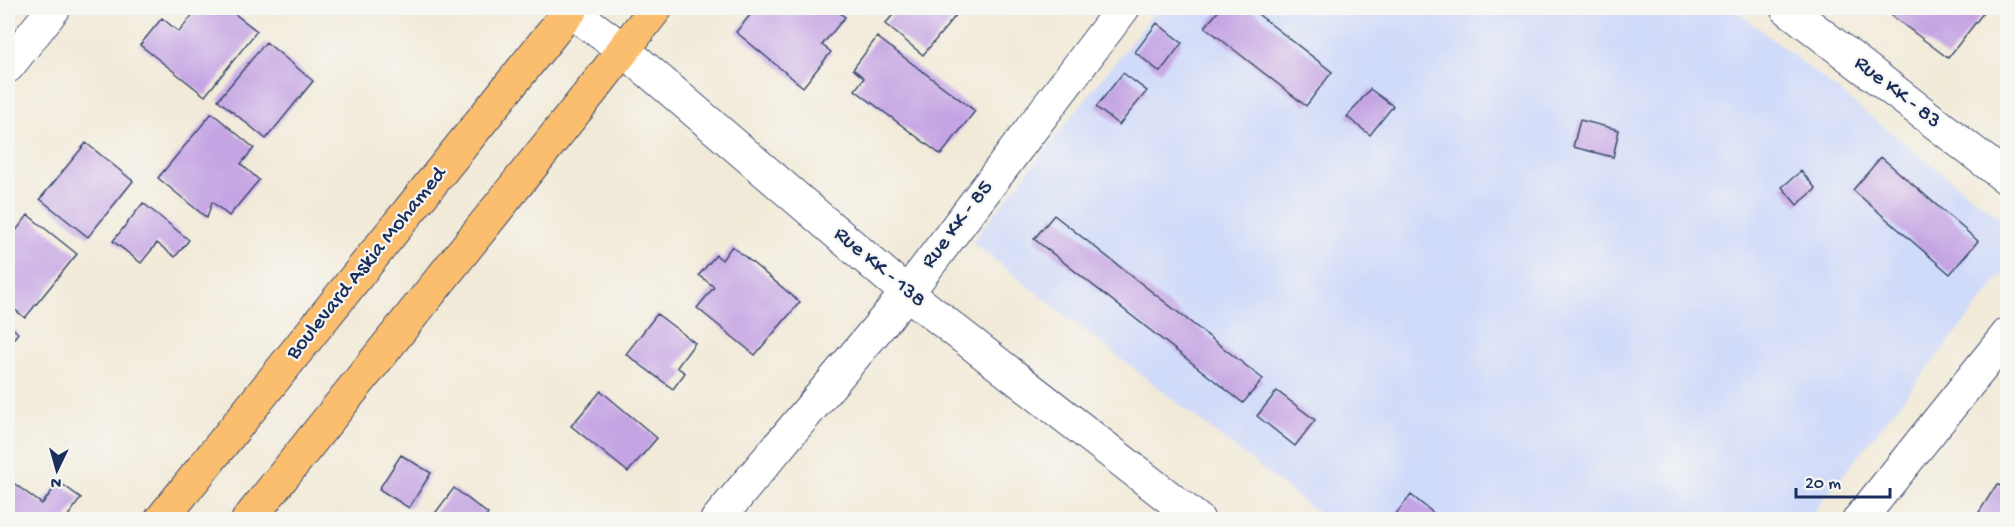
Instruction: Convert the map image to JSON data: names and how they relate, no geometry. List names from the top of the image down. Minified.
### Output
{"streets":{"main road":["Boulevard Askia Mohamed"],"street":["Rue KK - 83","Rue KK - 85","Rue KK - 138"]},"crossings":[["Rue KK - 85","Rue KK - 138"],["Boulevard Askia Mohamed","Rue KK - 138"]],"scale_bar":"20 m","north":"bottom"}
